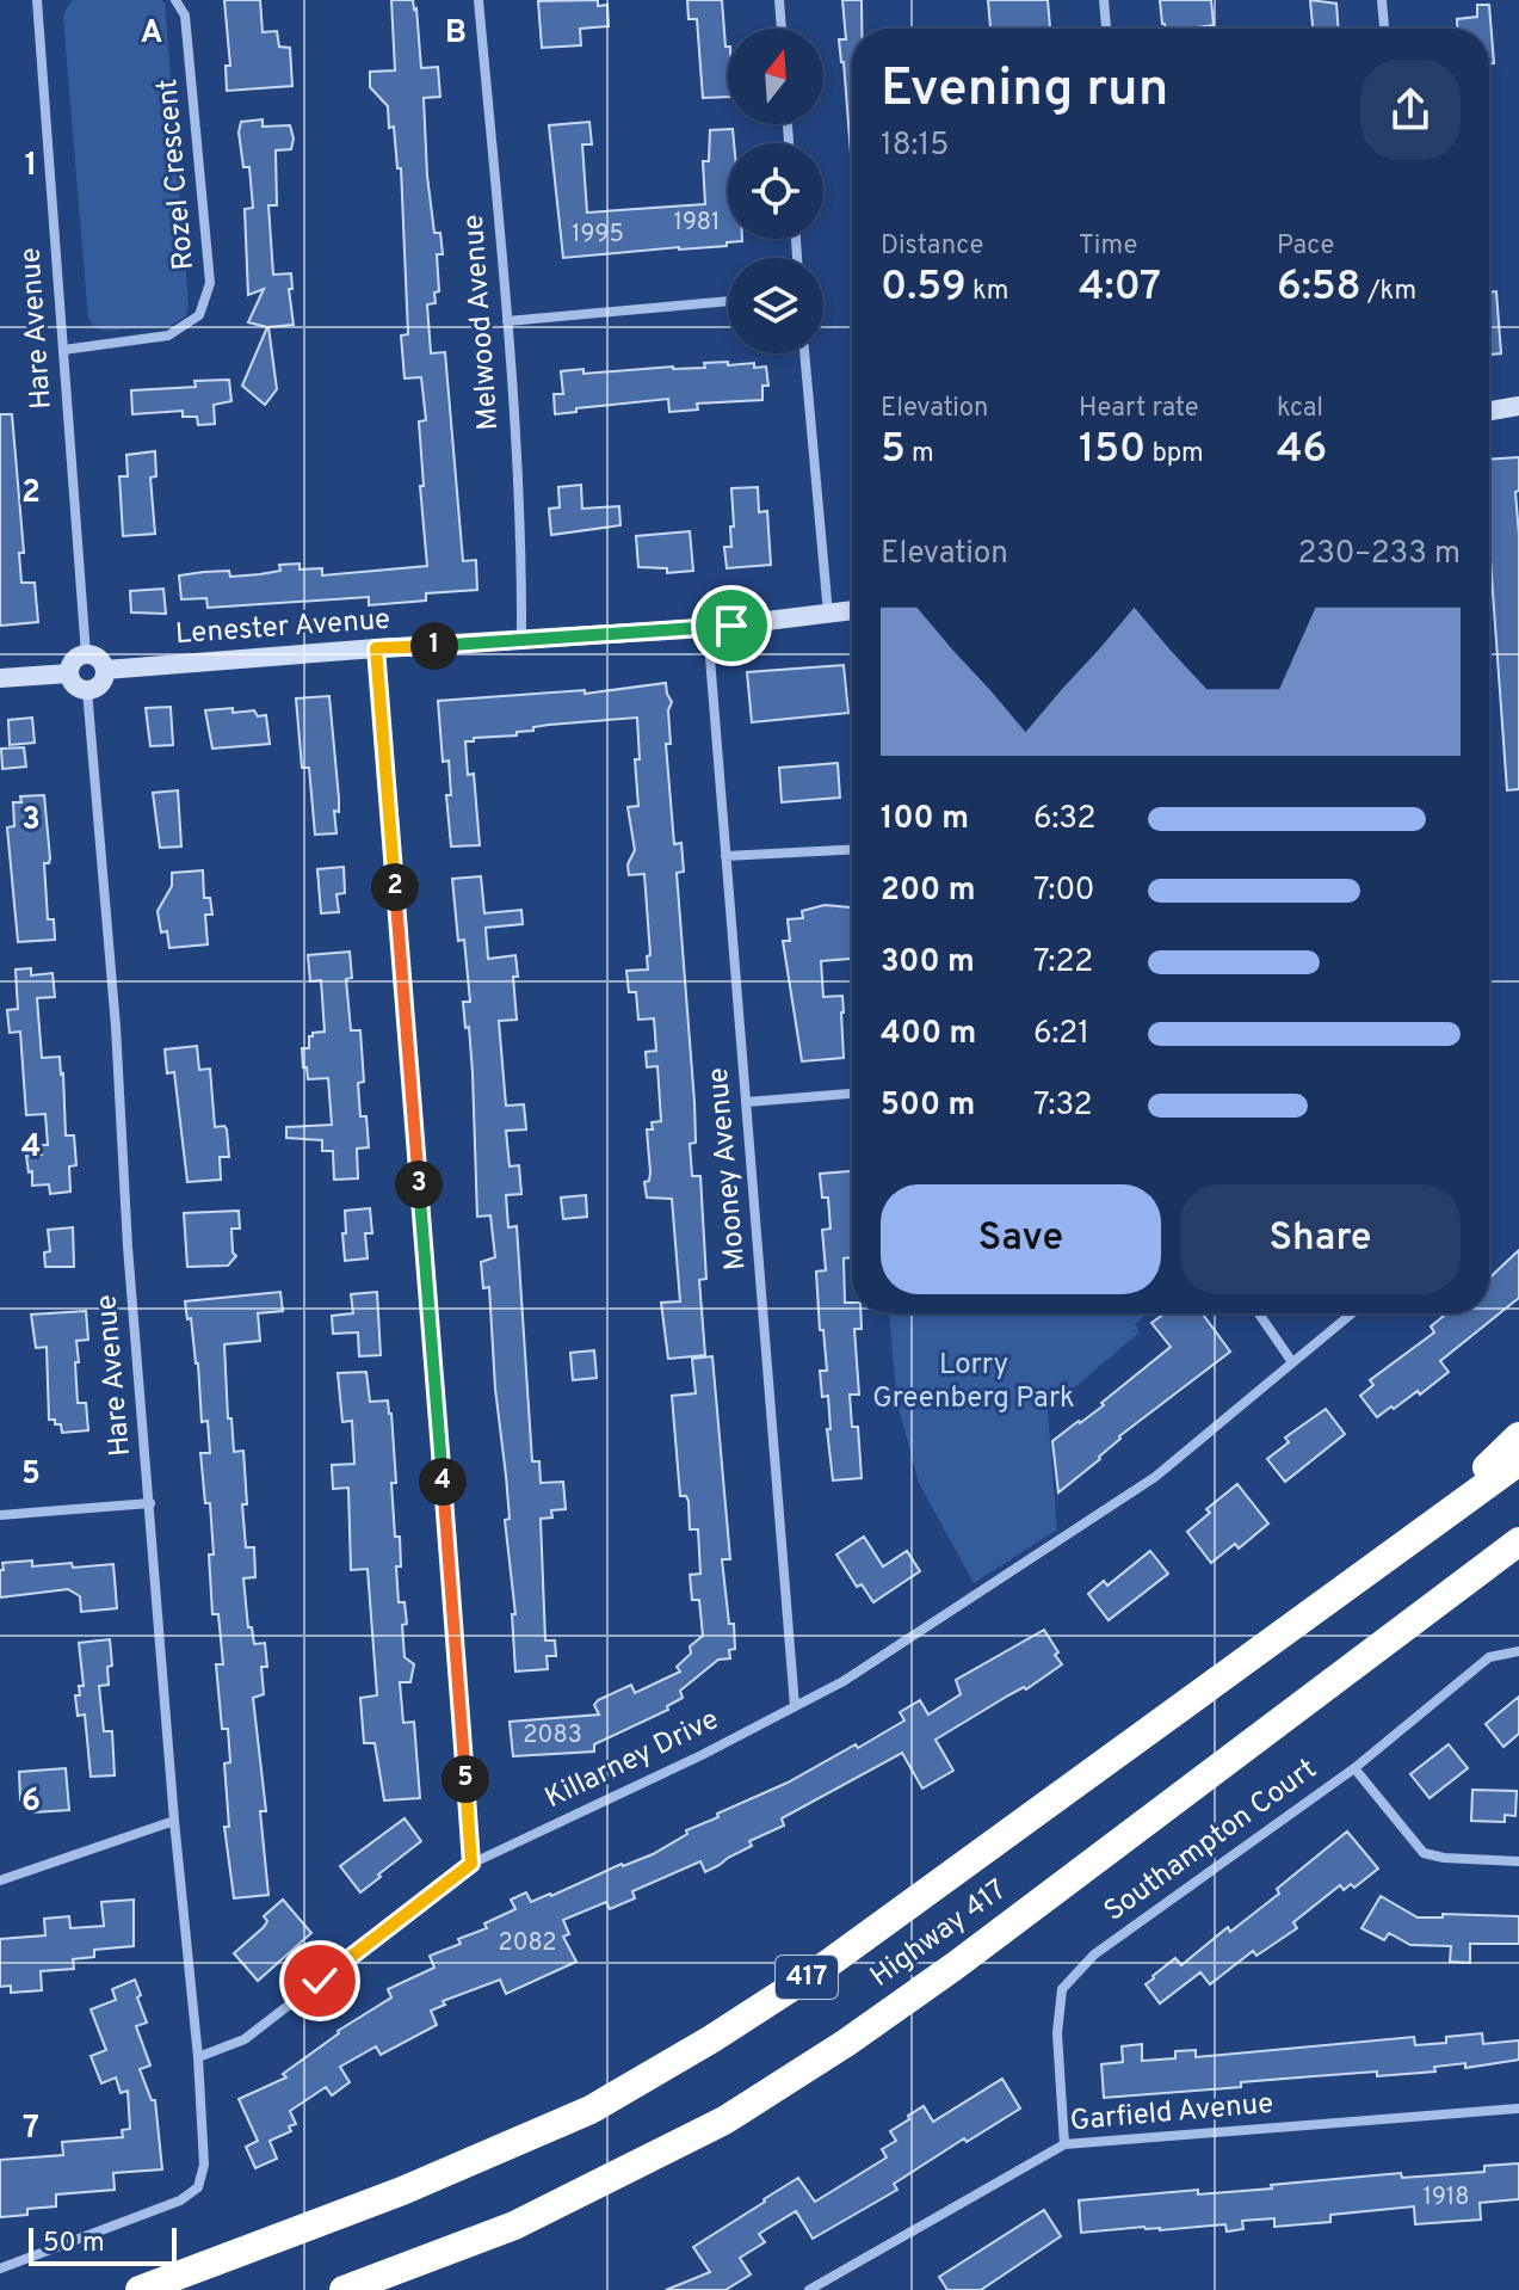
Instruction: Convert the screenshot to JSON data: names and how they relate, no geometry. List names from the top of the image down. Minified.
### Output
{"streets":{"highway":["Highway 417","417"],"street":["Rozel Crescent","Melwood Avenue","Hare Avenue","Lenester Avenue","Mooney Avenue","Killarney Drive","Southampton Court","Garfield Avenue"]},"crossings":[["Rozel Crescent","Hare Avenue"],["Melwood Avenue","Lenester Avenue"],["Hare Avenue","Lenester Avenue"],["Hare Avenue","Killarney Drive"],["Lenester Avenue","Mooney Avenue"],["Mooney Avenue","Killarney Drive"],["Southampton Court","Garfield Avenue"]],"parks":["Lorry Greenberg Park"],"house_numbers":["1981","1995","2083","2082","1918"],"scale_bar":"50 m","north":"top","page":{"heading":["Evening run","18:15"],"stats":[["Distance","0.59 km"],["Time","4:07"],["Pace","6:58 /km"],["Elevation","5 m"],["Heart rate","150 bpm"],["kcal","46"]],"chart":["Elevation","230–233 m"],"pins":["1","2","3","4","5"],"list":[{"name":"100 m","note":"6:32"},{"name":"200 m","note":"7:00"},{"name":"300 m","note":"7:22"},{"name":"400 m","note":"6:21"},{"name":"500 m","note":"7:32"}],"buttons":["Save","Share"],"scale":"50 m"},"grid":{"columns":["A","B"],"rows":["1","2","3","4","5","6","7"]}}
